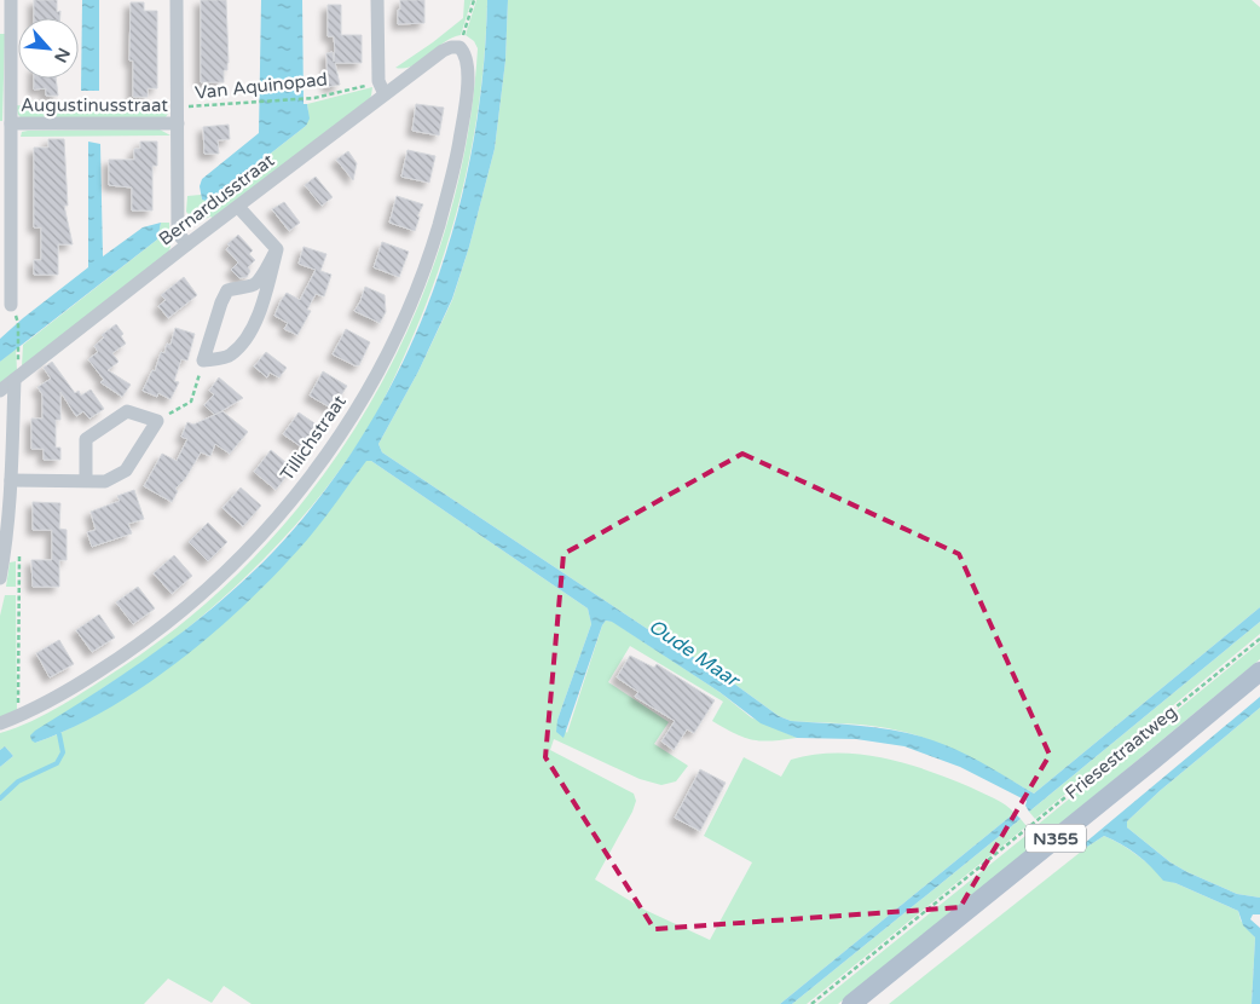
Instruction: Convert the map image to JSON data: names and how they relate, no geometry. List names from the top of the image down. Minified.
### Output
{"streets":{"main road":["Friesestraatweg","N355"],"street":["Augustinusstraat","Bernardusstraat","Tillichstraat"],"path":["Van Aquinopad"]},"crossings":[["Van Aquinopad","Augustinusstraat"],["Augustinusstraat","Bernardusstraat"],["Bernardusstraat","Tillichstraat"]],"water":["Oude Maar"],"north":"bottom right"}
